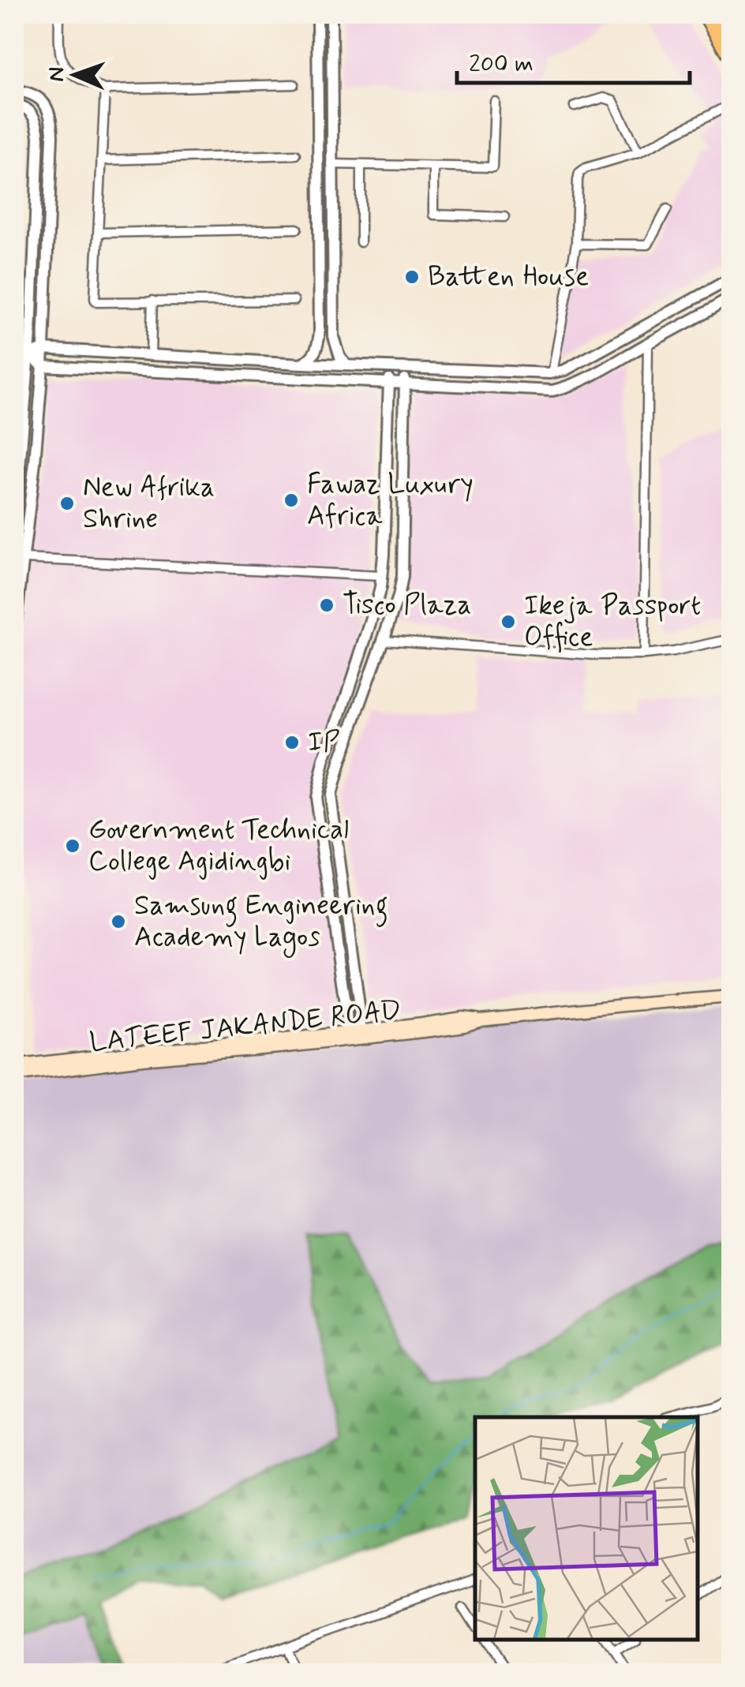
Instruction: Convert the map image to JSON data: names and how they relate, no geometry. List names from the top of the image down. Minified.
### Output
{"streets":{"main road":["LATEEF JAKANDE ROAD"]},"places":["Batten House","Fawaz Luxury Africa","New Afrika Shrine","Tisco Plaza","Ikeja Passport Office","IP","Government Technical College Agidingbi","Samsung Engineering Academy Lagos"],"scale_bar":"200 m","north":"left"}
